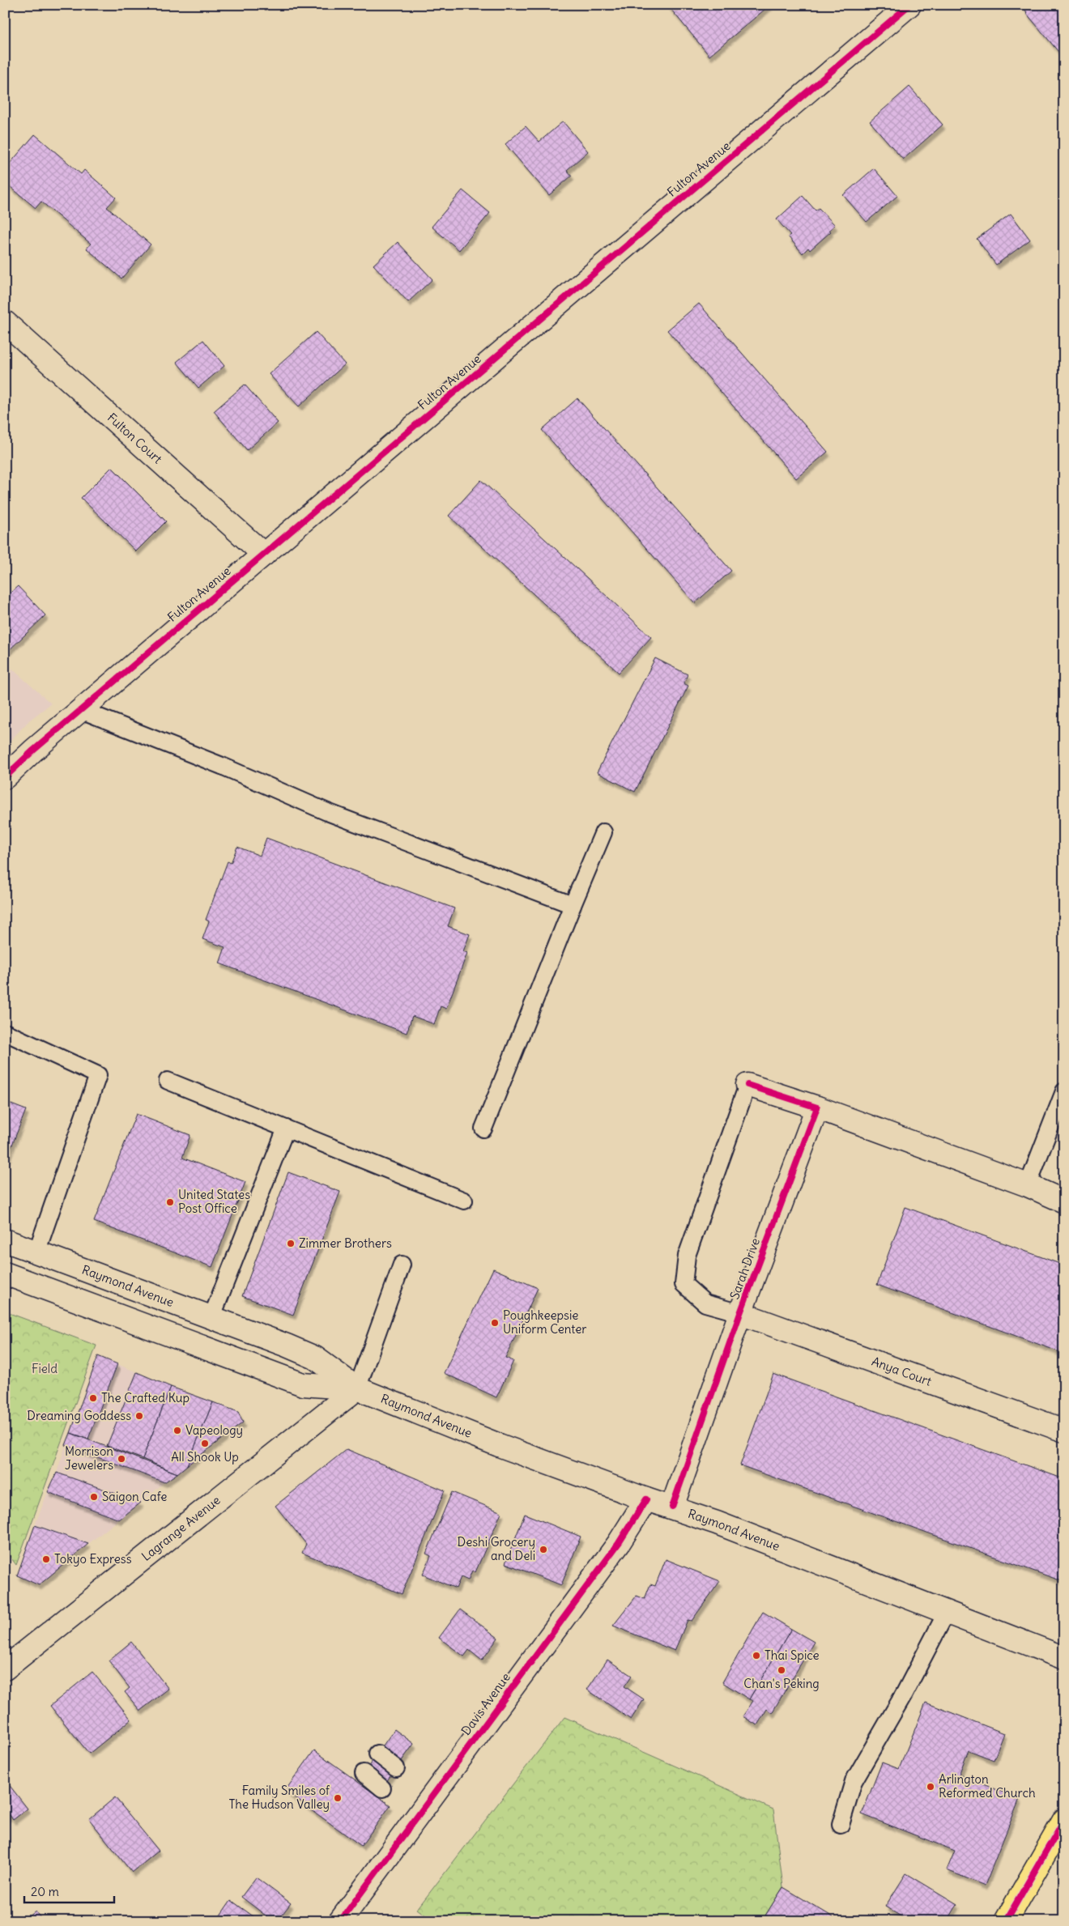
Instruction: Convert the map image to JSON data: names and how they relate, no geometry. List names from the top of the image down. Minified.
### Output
{"streets":{"street":["Fulton Avenue","Fulton Court","Sarah Drive","Raymond Avenue","Anya Court","Lagrange Avenue","Davis Avenue"]},"crossings":[["Fulton Avenue","Fulton Court"],["Sarah Drive","Raymond Avenue"],["Sarah Drive","Anya Court"],["Raymond Avenue","Lagrange Avenue"],["Raymond Avenue","Davis Avenue"]],"parks":["Field"],"places":["United States Post Office","Zimmer Brothers","Poughkeepsie Uniform Center","The Crafted Kup","Dreaming Goddess","Vapeology","All Shook Up","Morrison Jewelers","Saigon Cafe","Deshi Grocery and Deli","Tokyo Express","Thai Spice","Chan's Peking","Arlington Reformed Church","Family Smiles of The Hudson Valley"],"scale_bar":"20 m"}
